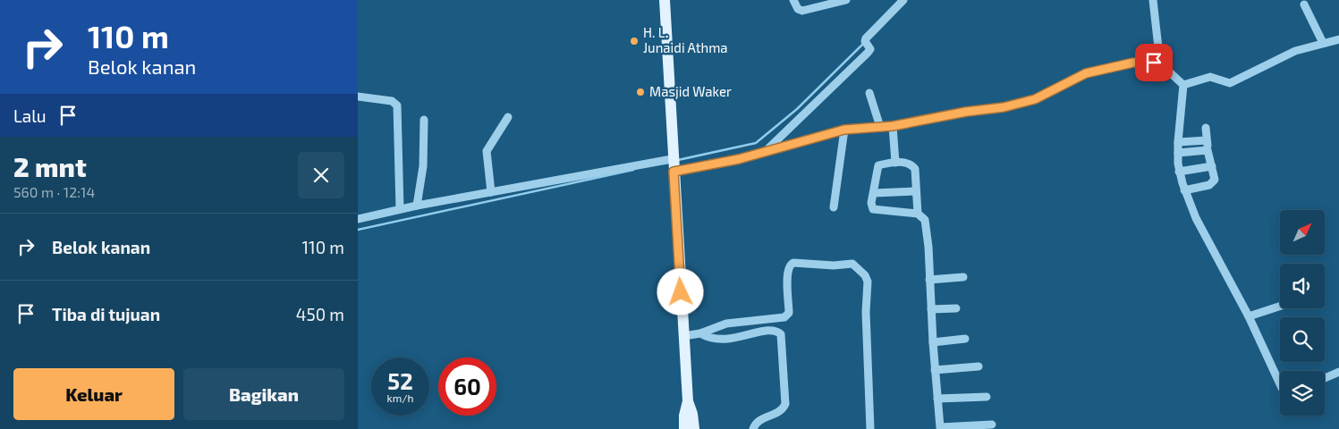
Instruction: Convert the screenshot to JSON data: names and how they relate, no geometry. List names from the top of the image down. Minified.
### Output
{"places":["H. L. Junaidi Athma","Masjid Waker"],"north":"top right","page":{"turn":["110 m","Belok kanan"],"then":"Lalu","heading":["2 mnt","560 m · 12:14"],"list":[{"name":"Belok kanan","value":"110 m"},{"name":"Tiba di tujuan","value":"450 m"}],"speed":"52 km/h","limit":"60","buttons":["Keluar","Bagikan"]}}
